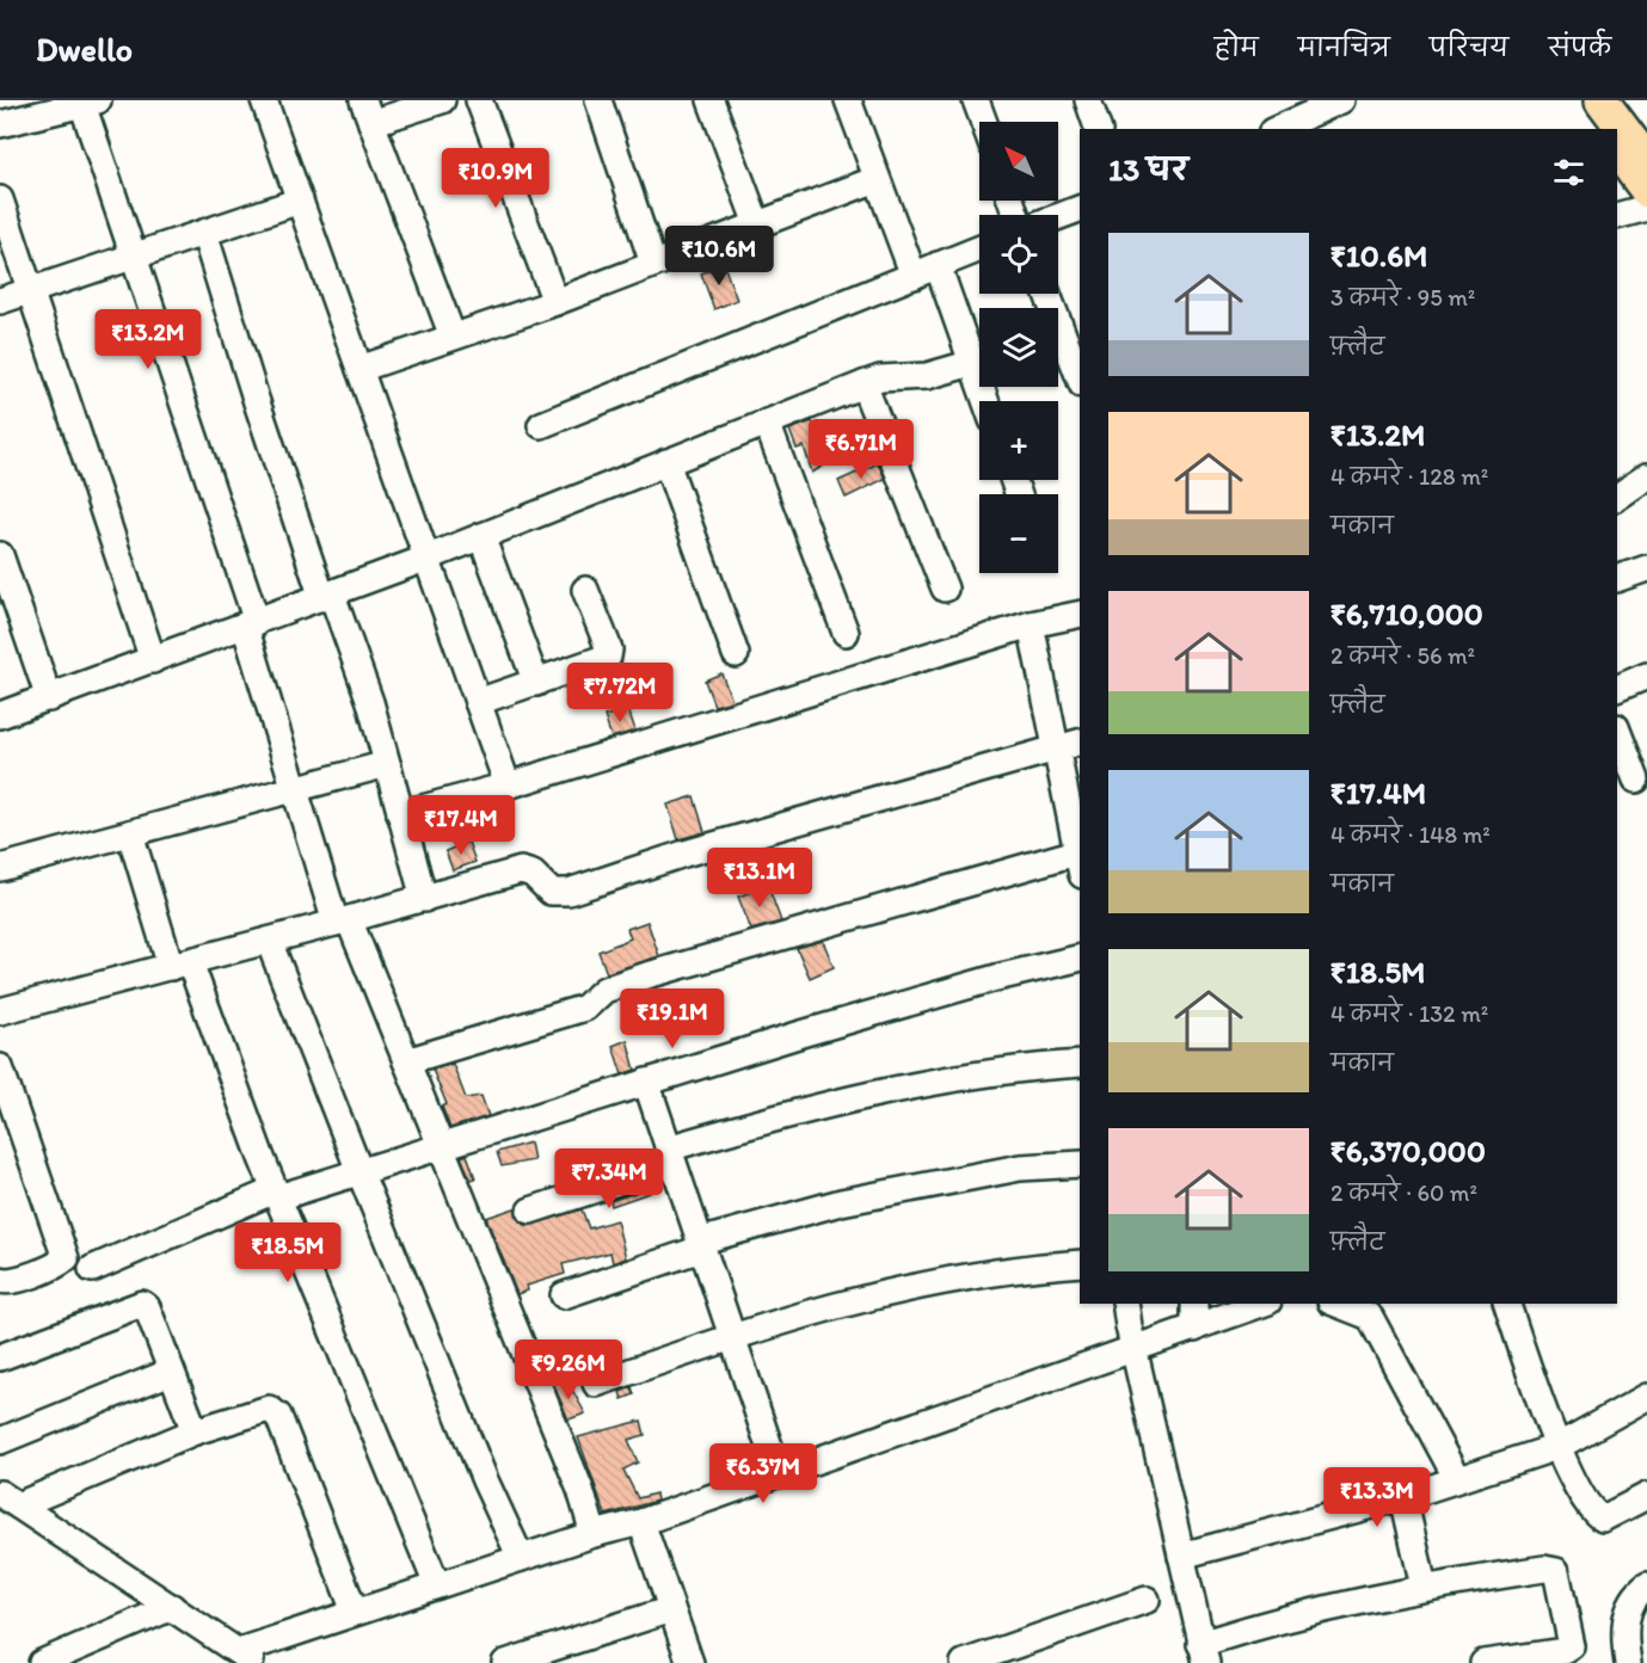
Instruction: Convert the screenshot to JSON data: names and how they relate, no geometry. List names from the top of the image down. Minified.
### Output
{"north":"top left","page":{"header":"Dwello","nav":["होम","मानचित्र","परिचय","संपर्क"],"map_buttons":["+","−"],"heading":"13 घर","price":["₹10.9M","₹10.6M","₹13.2M","₹6.71M","₹7.72M","₹17.4M","₹13.1M","₹19.1M","₹7.34M","₹18.5M","₹9.26M","₹6.37M","₹13.3M"],"list":[{"name":"₹10.6M","note":"3 कमरे · 95 m² · फ़्लैट"},{"name":"₹13.2M","note":"4 कमरे · 128 m² · मकान"},{"name":"₹6,710,000","note":"2 कमरे · 56 m² · फ़्लैट"},{"name":"₹17.4M","note":"4 कमरे · 148 m² · मकान"},{"name":"₹18.5M","note":"4 कमरे · 132 m² · मकान"},{"name":"₹6,370,000","note":"2 कमरे · 60 m² · फ़्लैट"}]}}
